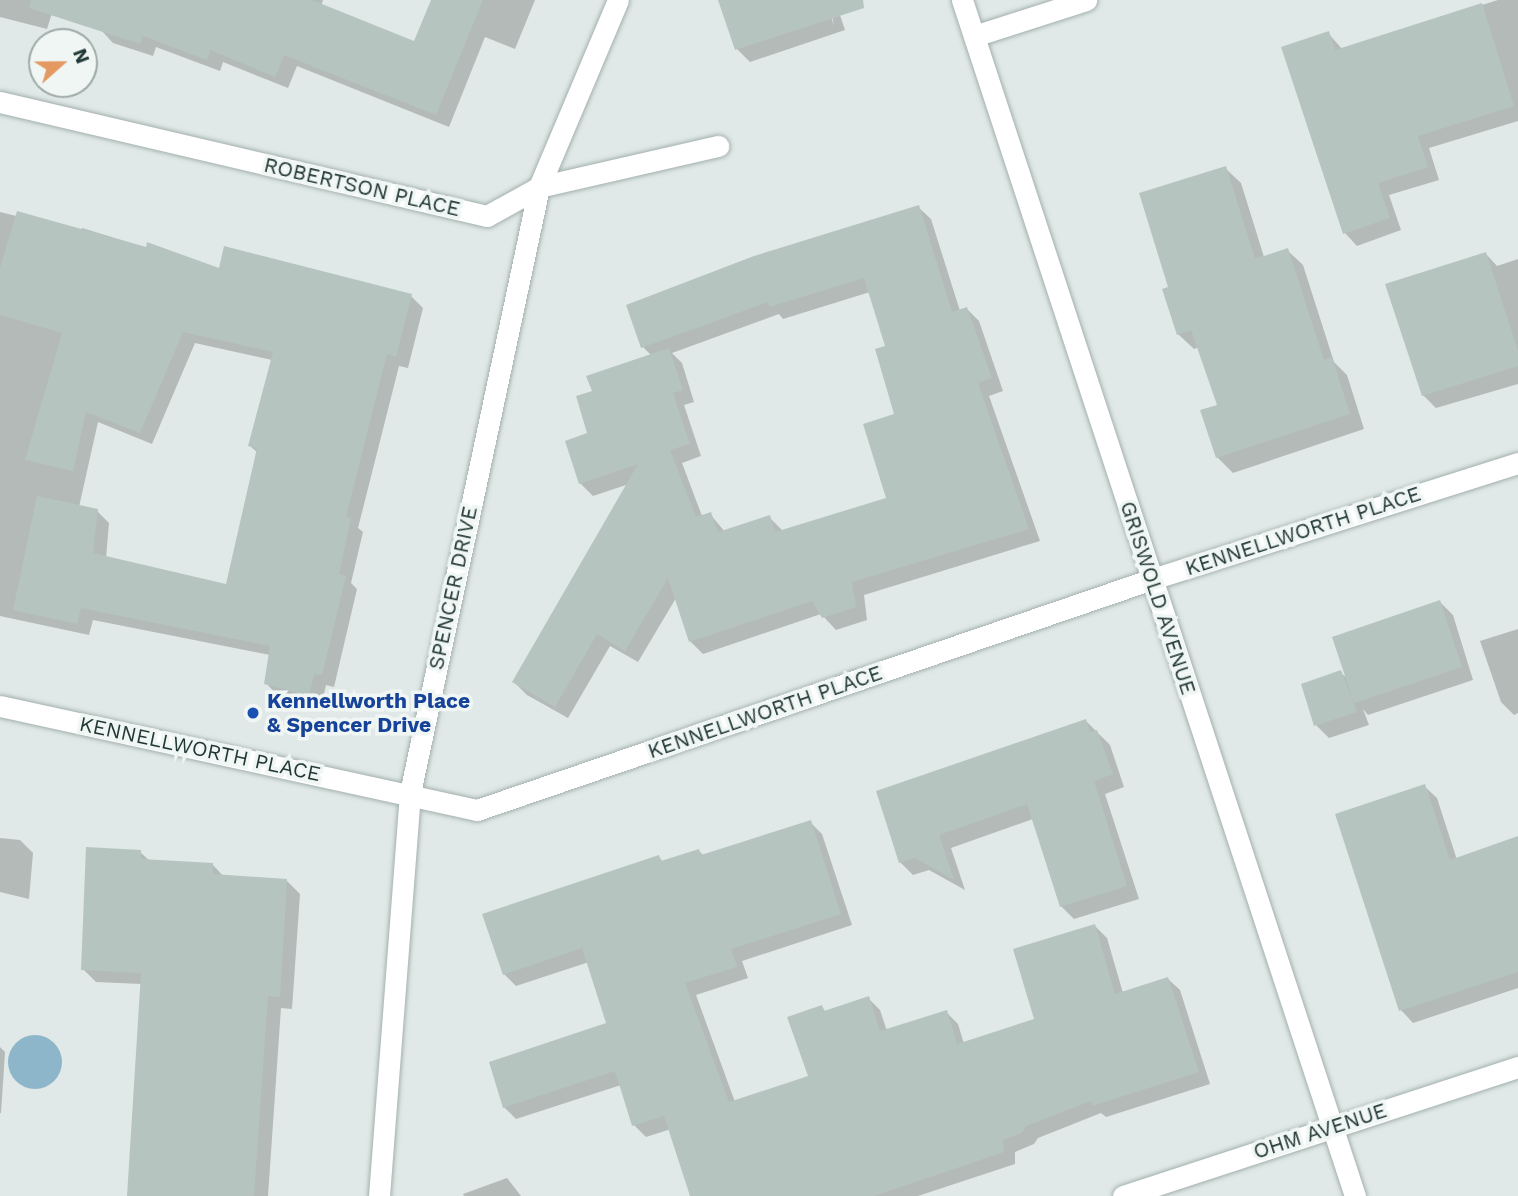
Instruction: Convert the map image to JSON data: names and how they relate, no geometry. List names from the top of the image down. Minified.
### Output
{"streets":{"street":["ROBERTSON PLACE","KENNELLWORTH PLACE","SPENCER DRIVE","GRISWOLD AVENUE","OHM AVENUE"]},"crossings":[["ROBERTSON PLACE","SPENCER DRIVE"],["KENNELLWORTH PLACE","SPENCER DRIVE"],["KENNELLWORTH PLACE","GRISWOLD AVENUE"],["GRISWOLD AVENUE","OHM AVENUE"]],"places":["Kennellworth Place & Spencer Drive"],"north":"right"}
